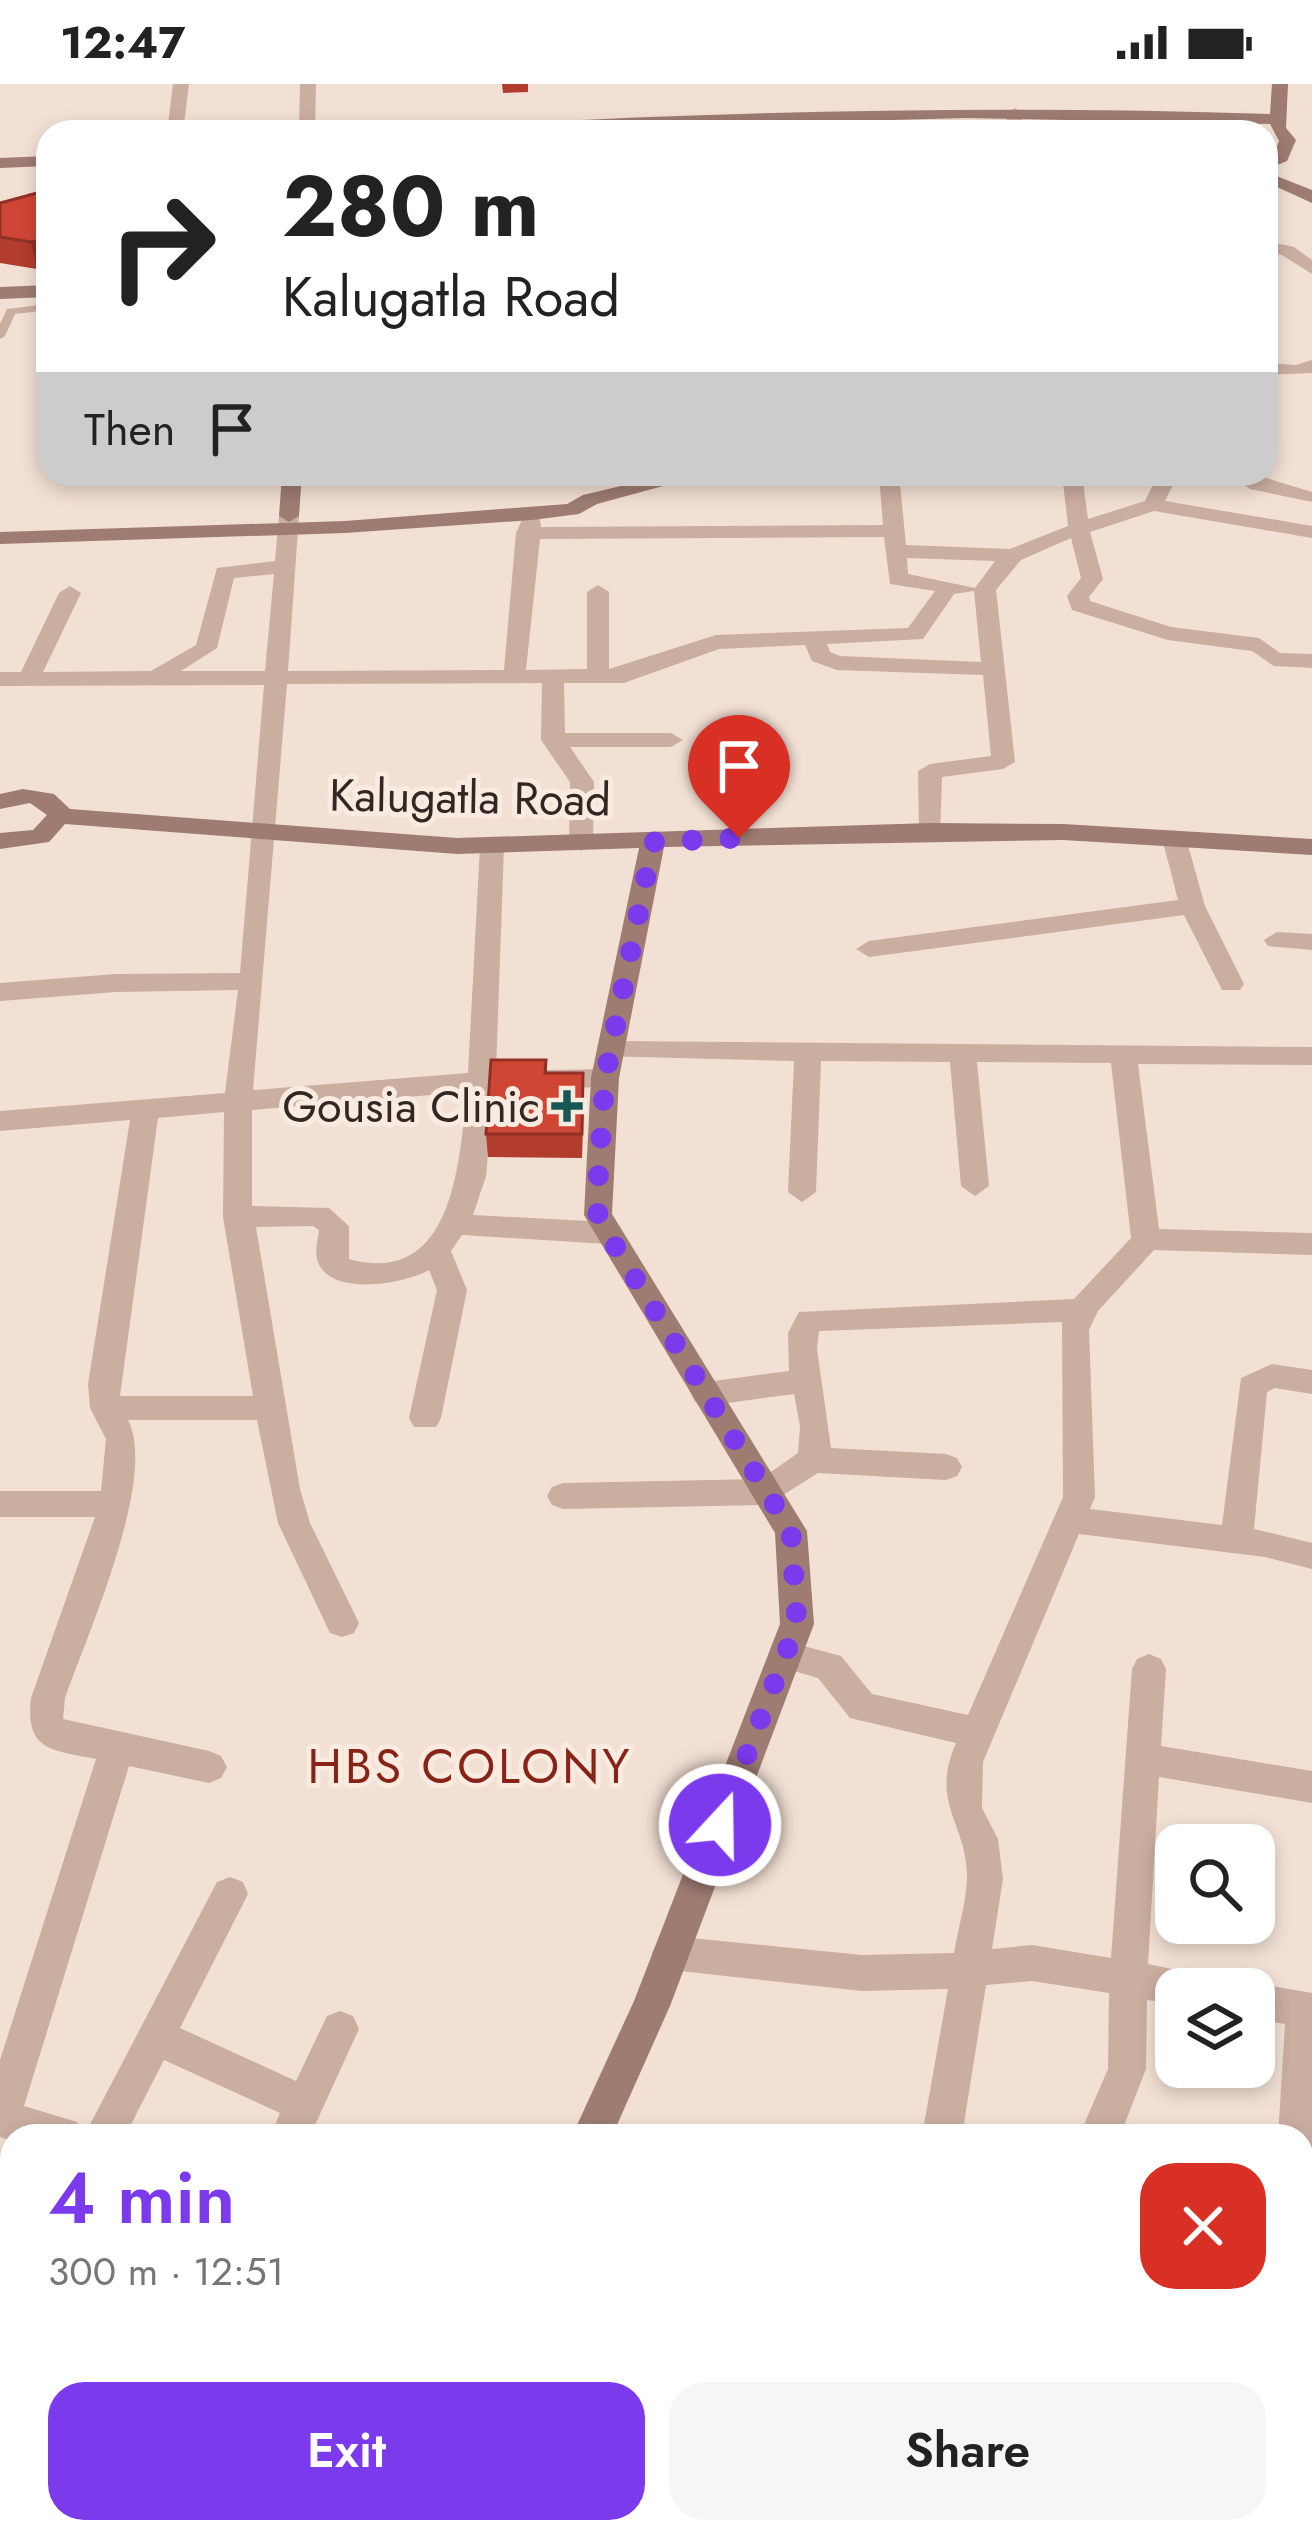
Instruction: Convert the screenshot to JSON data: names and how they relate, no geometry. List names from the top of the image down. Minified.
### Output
{"streets":{"street":["Kalugatla Road"]},"districts":["HBS COLONY"],"places":{"health":["Gousia Clinic"]},"page":{"status":"12:47","turn":["280 m","Kalugatla Road"],"then":"Then","heading":["4 min","300 m · 12:51"],"buttons":["Exit","Share"]}}
